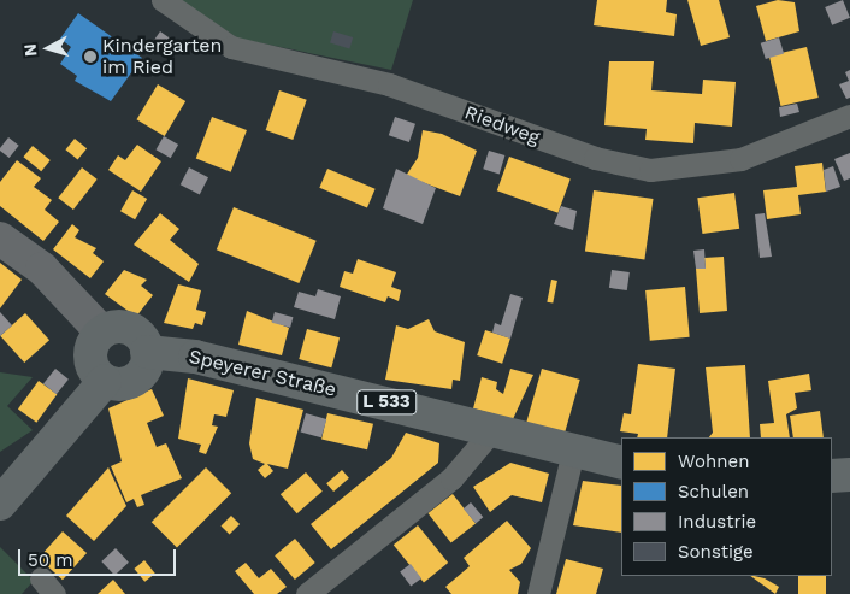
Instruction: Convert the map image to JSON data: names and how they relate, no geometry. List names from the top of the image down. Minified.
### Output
{"streets":{"main road":["Speyerer Straße","L 533"],"street":["Riedweg"]},"places":["Kindergarten im Ried"],"legend":["Wohnen","Schulen","Industrie","Sonstige"],"scale_bar":"50 m","north":"left"}
